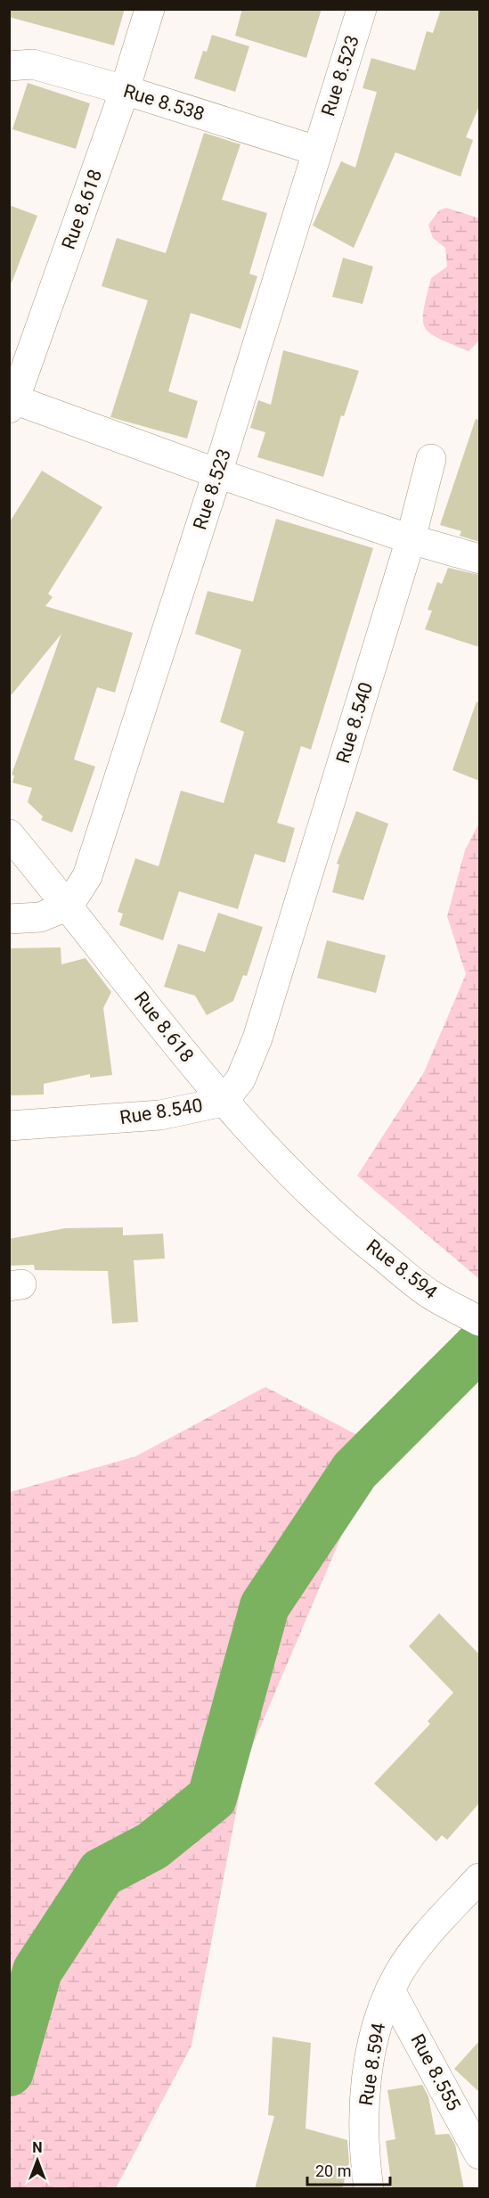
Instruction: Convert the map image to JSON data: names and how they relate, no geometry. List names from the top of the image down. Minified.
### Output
{"streets":{"street":["Rue 8.523","Rue 8.538","Rue 8.618","Rue 8.540","Rue 8.594","Rue 8.555"]},"crossings":[["Rue 8.523","Rue 8.538"],["Rue 8.523","Rue 8.618"],["Rue 8.538","Rue 8.618"],["Rue 8.618","Rue 8.540"],["Rue 8.618","Rue 8.594"],["Rue 8.594","Rue 8.555"]],"scale_bar":"20 m","north":"top"}
